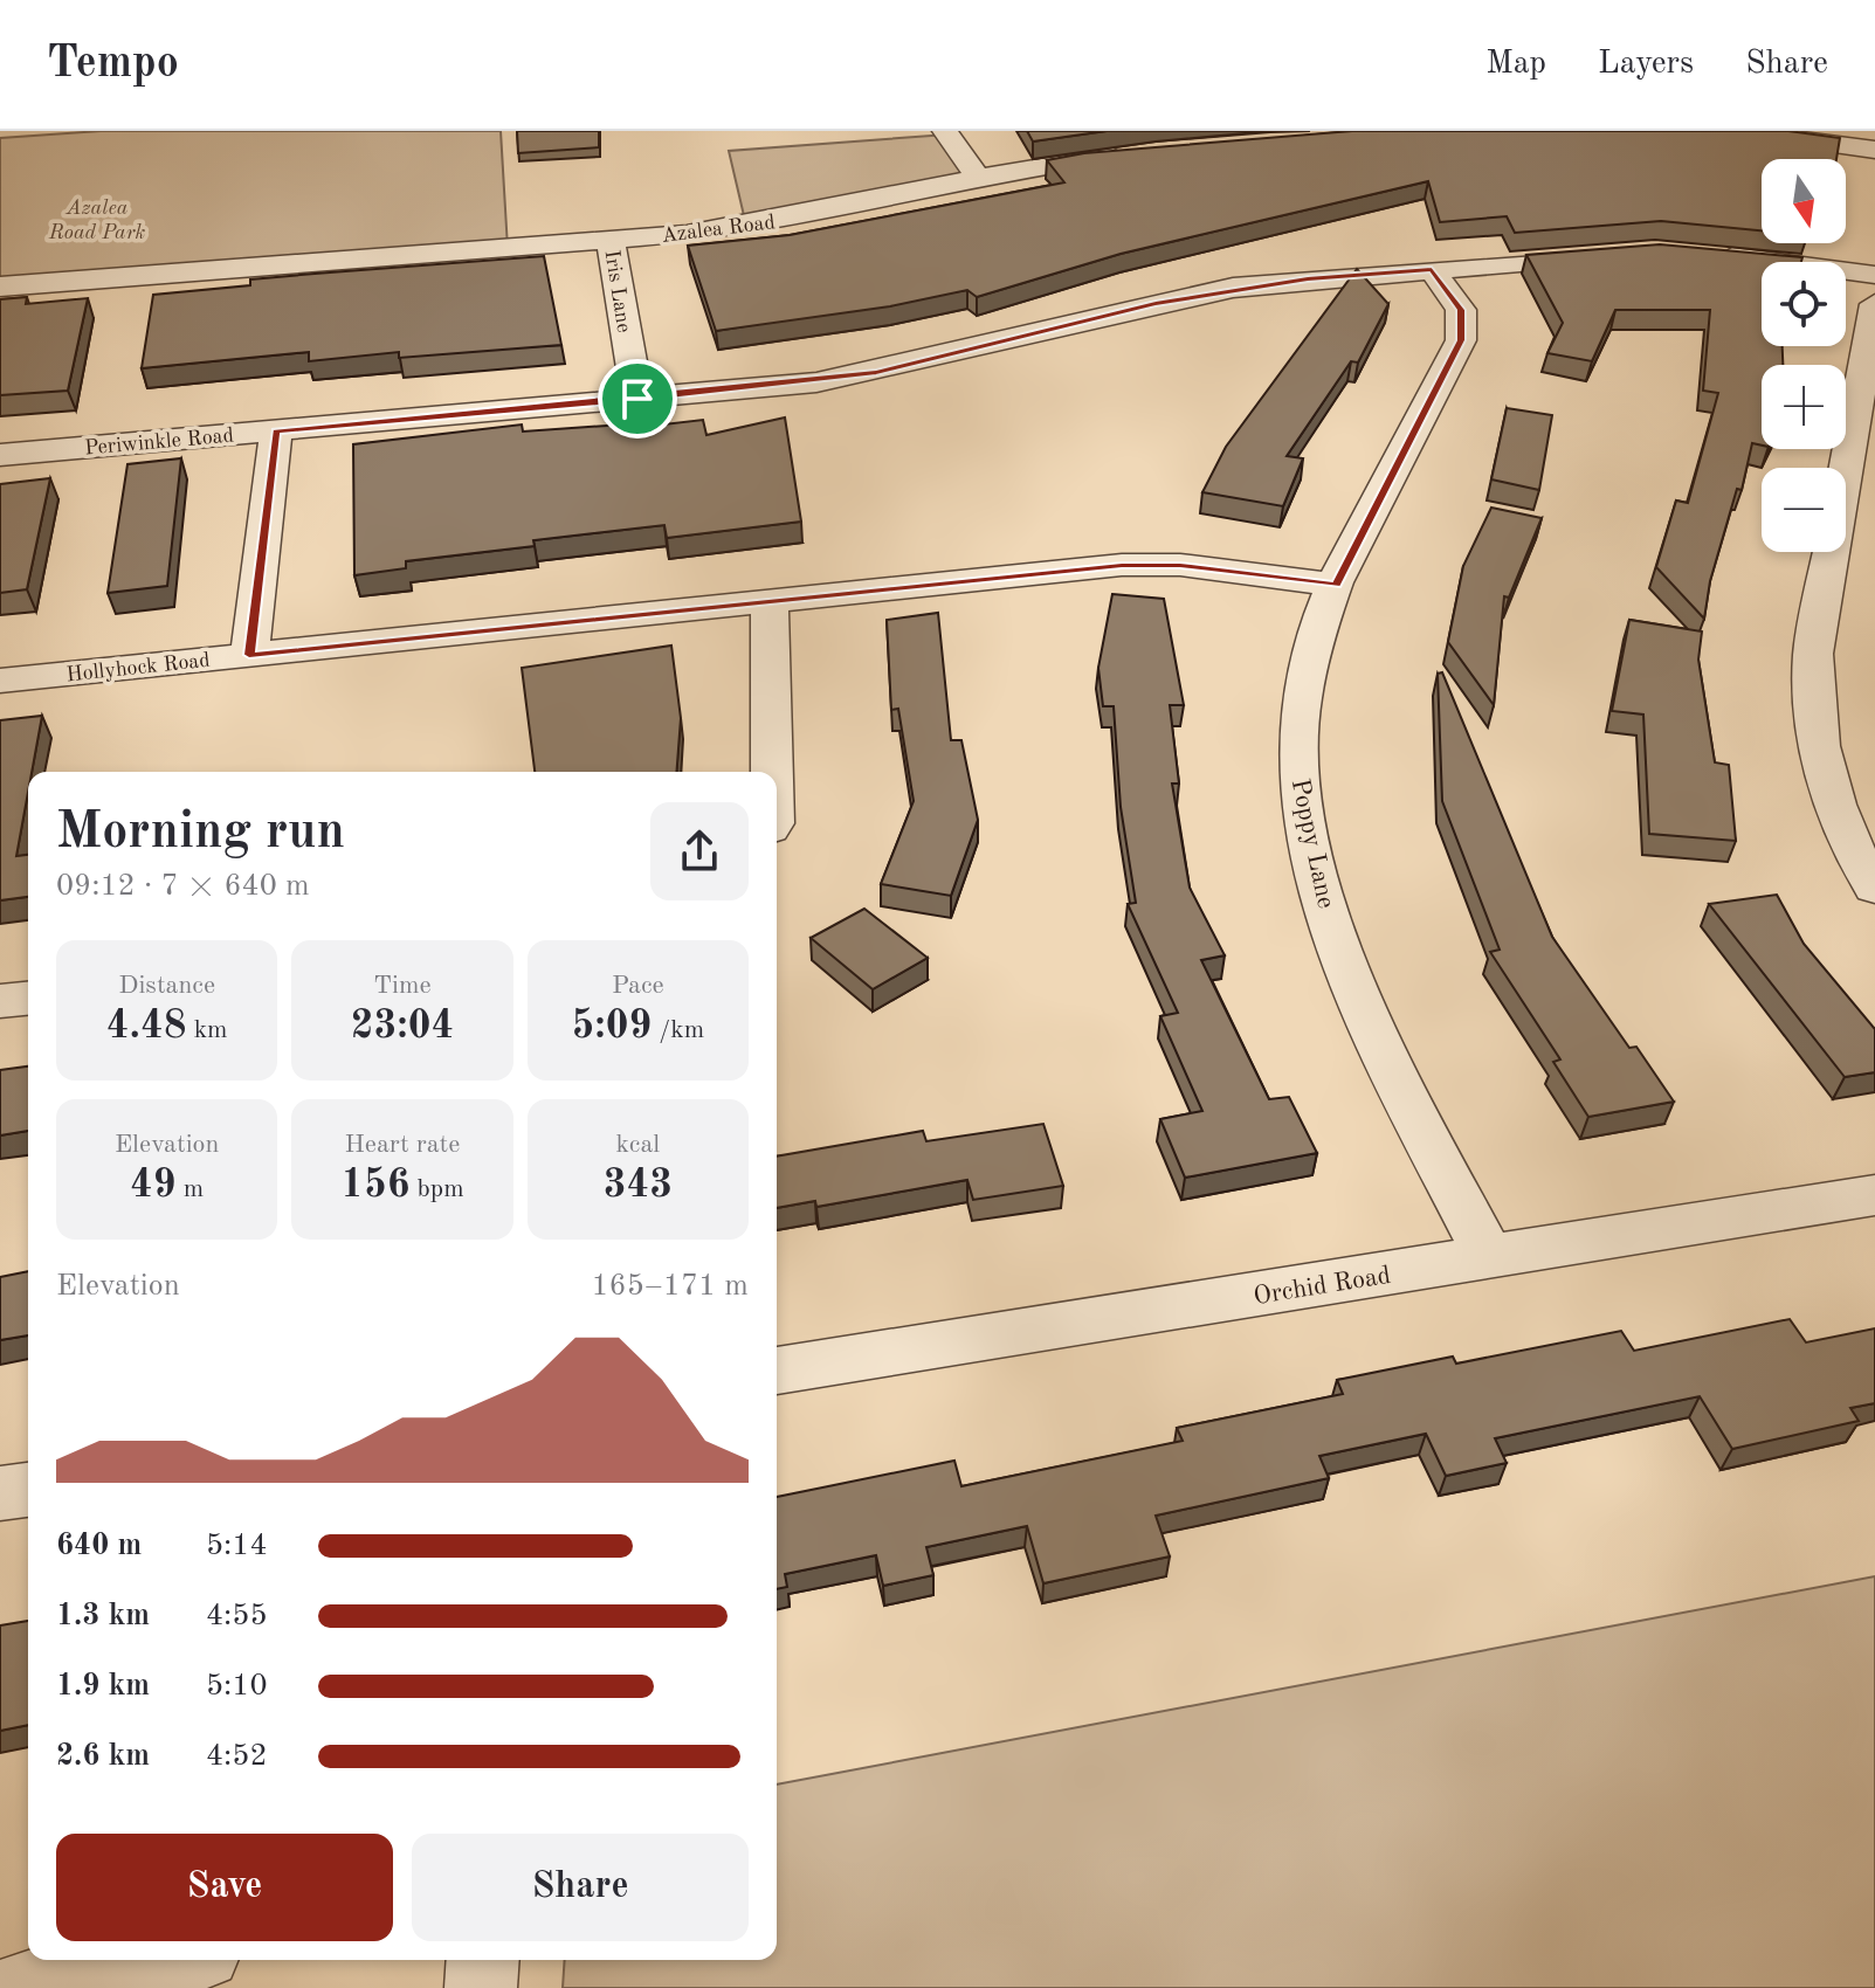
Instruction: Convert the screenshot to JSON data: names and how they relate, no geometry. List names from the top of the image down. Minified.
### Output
{"streets":{"street":["Azalea Road","Iris Lane","Periwinkle Road","Hollyhock Road","Poppy Lane","Orchid Road"]},"crossings":[["Azalea Road","Iris Lane"],["Iris Lane","Periwinkle Road"],["Periwinkle Road","Poppy Lane"],["Hollyhock Road","Poppy Lane"],["Poppy Lane","Orchid Road"]],"parks":["Azalea Road Park"],"north":"bottom","page":{"header":"Tempo","nav":["Map","Layers","Share"],"map_buttons":["+","−"],"heading":["Morning run","09:12 · 7 × 640 m"],"stats":[["Distance","4.48 km"],["Time","23:04"],["Pace","5:09 /km"],["Elevation","49 m"],["Heart rate","156 bpm"],["kcal","343"]],"chart":["Elevation","165–171 m"],"list":[{"name":"640 m","note":"5:14"},{"name":"1.3 km","note":"4:55"},{"name":"1.9 km","note":"5:10"},{"name":"2.6 km","note":"4:52"}],"buttons":["Save","Share"]}}
